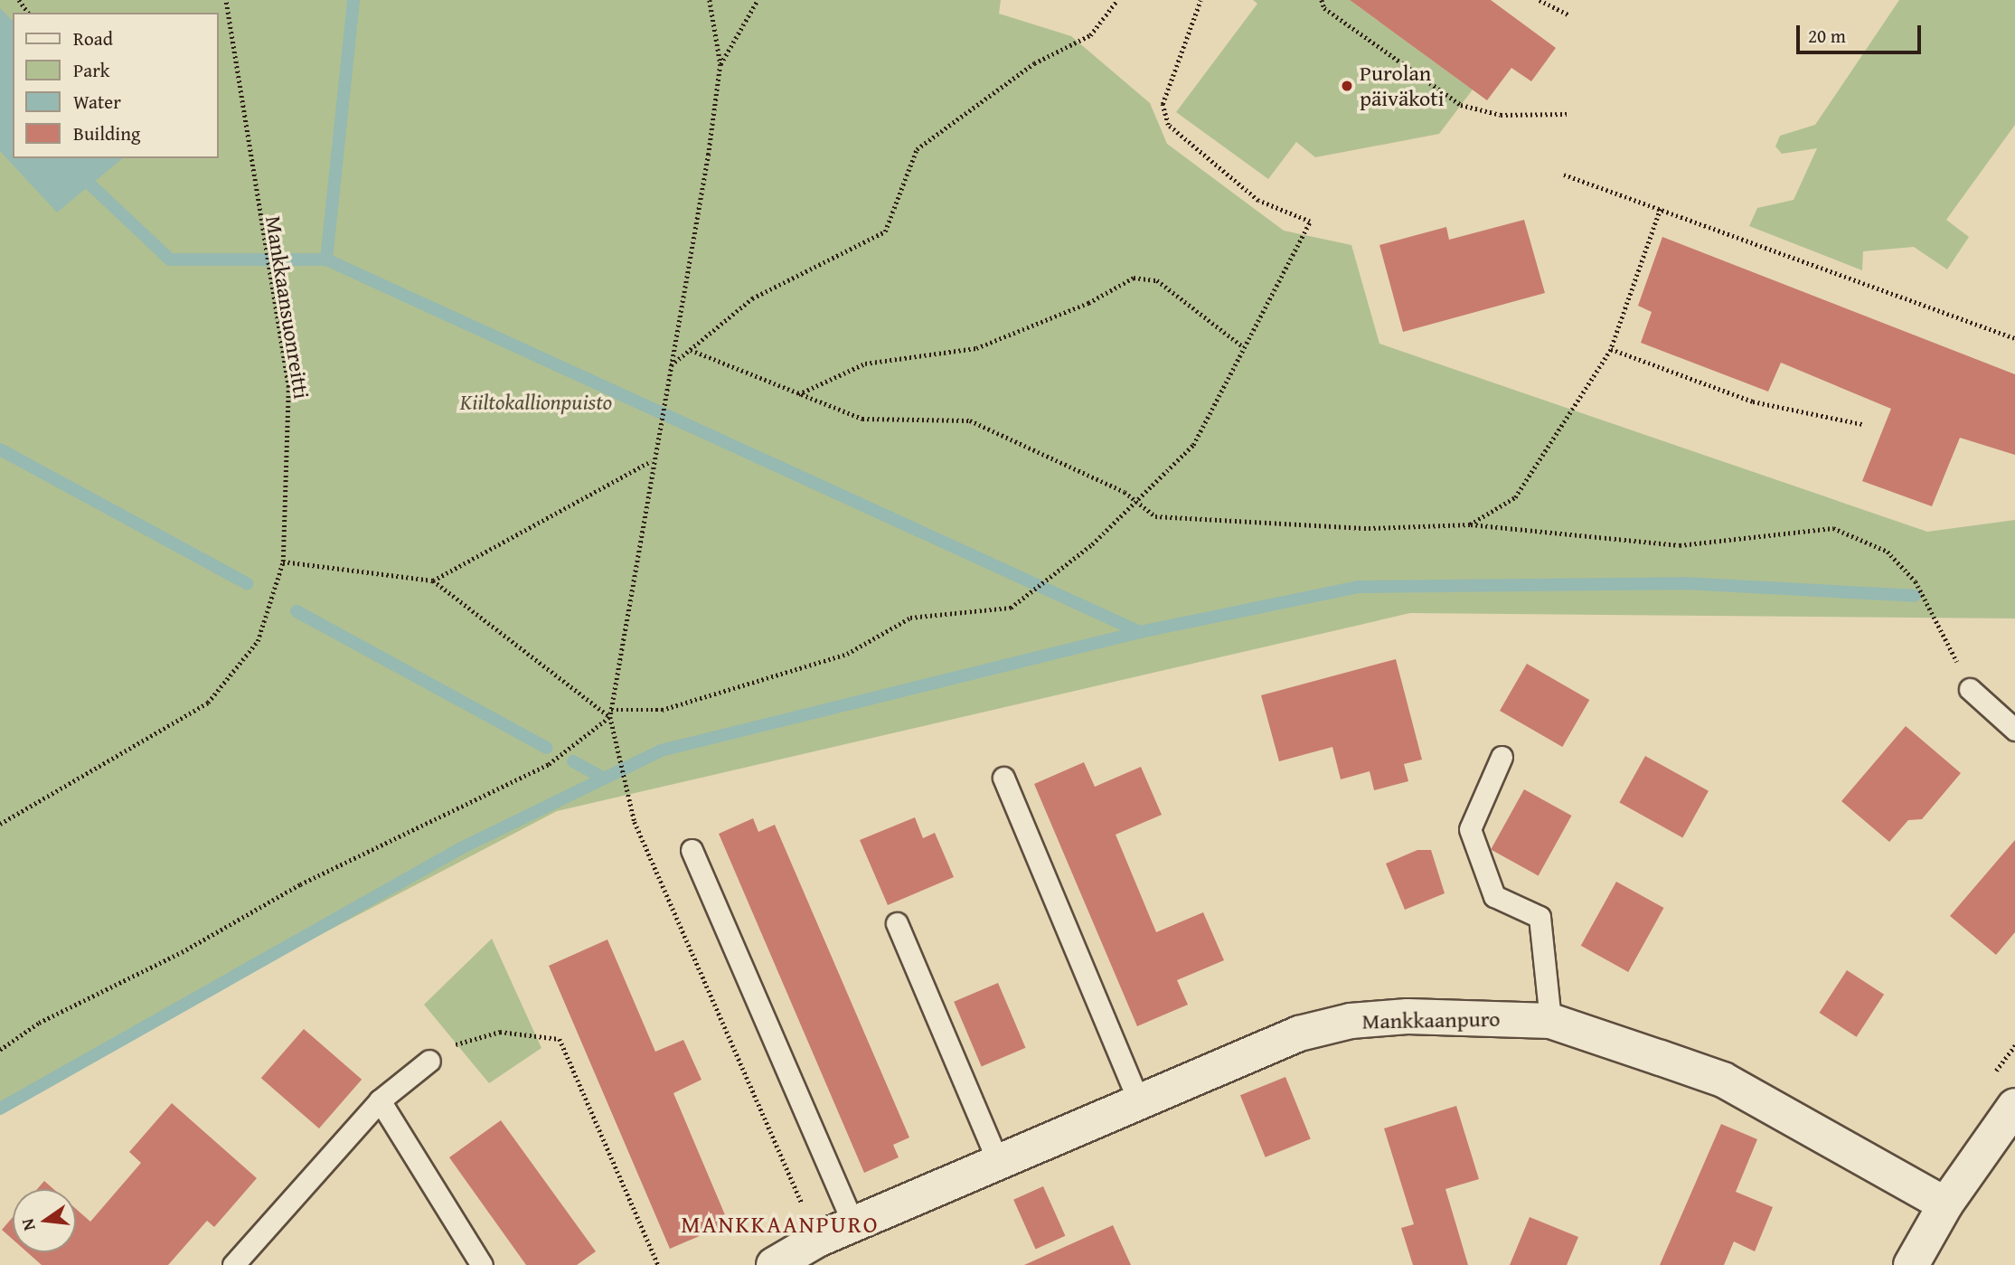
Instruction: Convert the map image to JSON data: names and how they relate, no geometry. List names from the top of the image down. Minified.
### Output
{"streets":{"street":["Mankkaanpuro"],"path":["Mankkaansuonreitti"]},"districts":["MANKKAANPURO"],"parks":["Kiiltokallionpuisto"],"places":["Purolan päiväkoti"],"legend":["Road","Park","Water","Building"],"scale_bar":"20 m","north":"left"}
